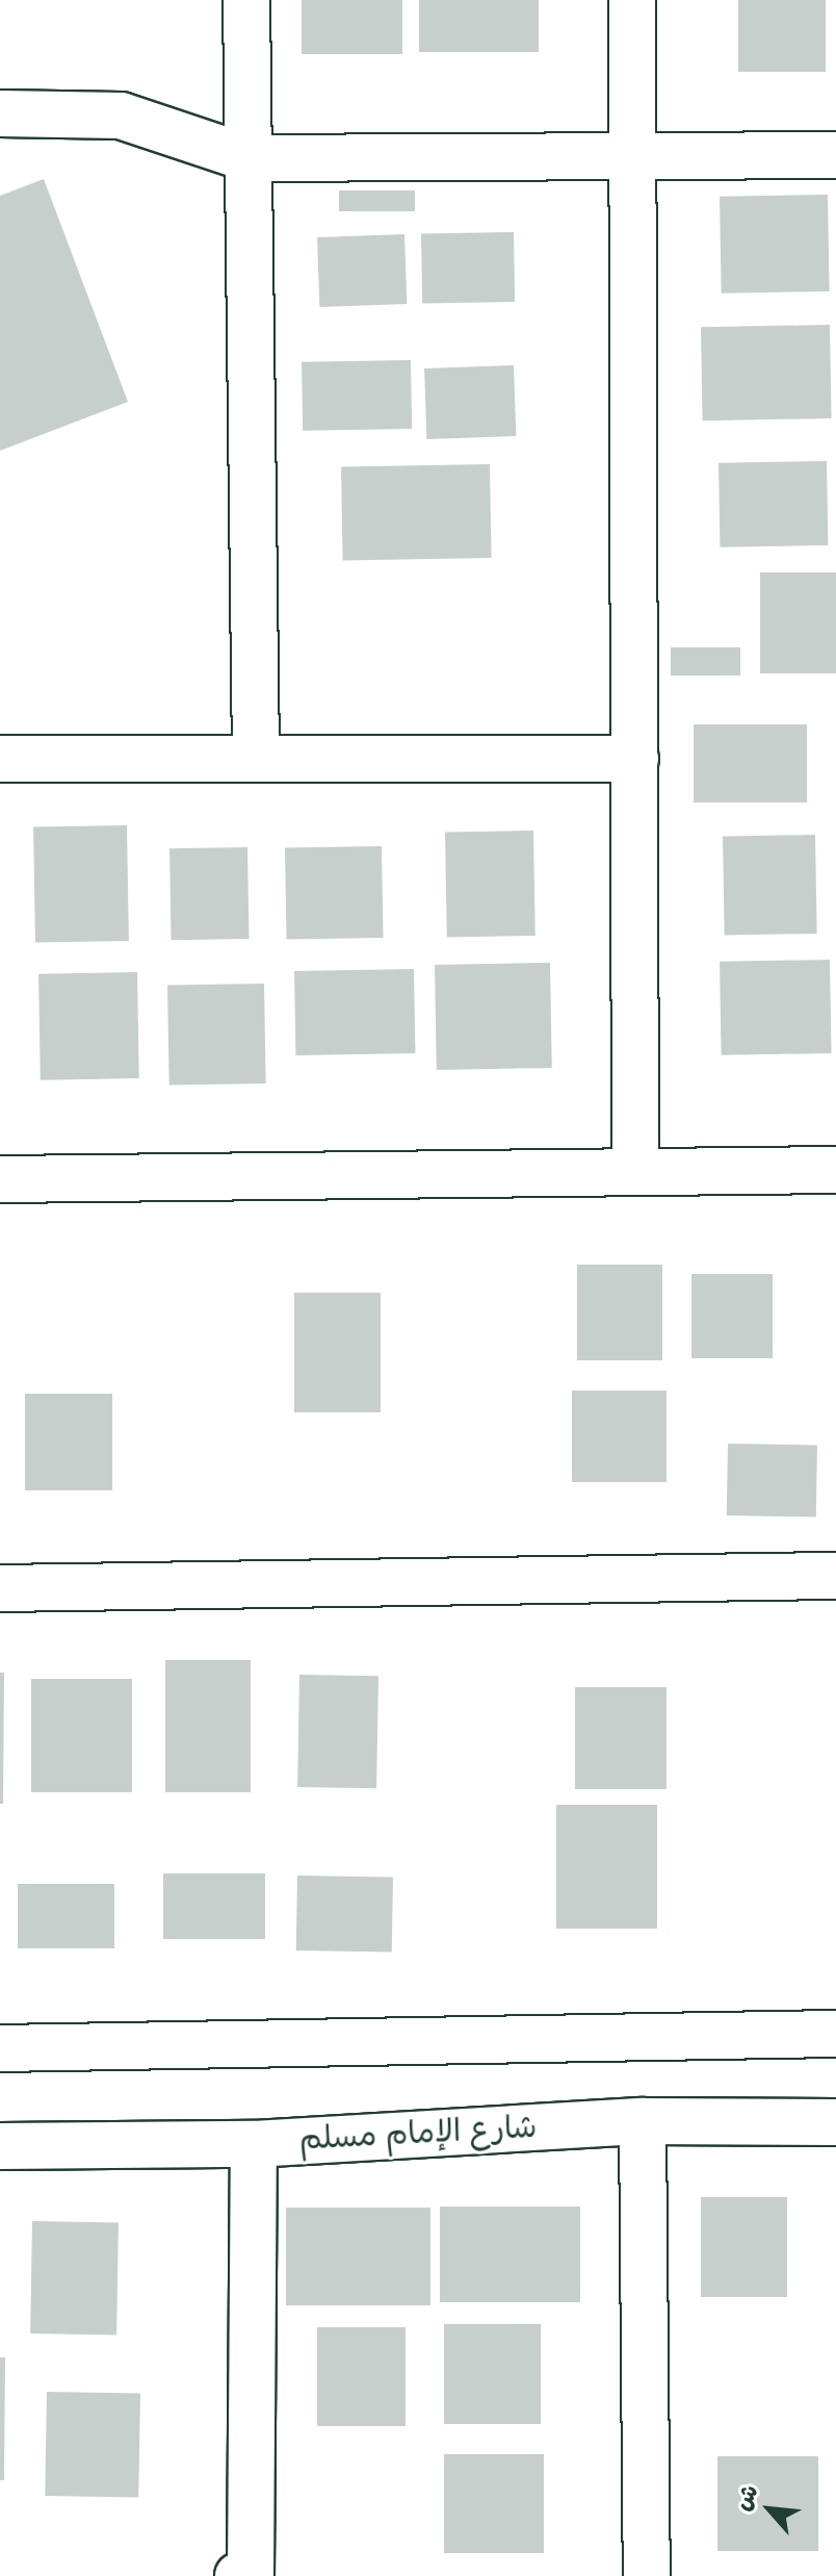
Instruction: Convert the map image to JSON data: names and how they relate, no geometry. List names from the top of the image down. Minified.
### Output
{"streets":{"street":["شارع الإمام مسلم"]},"north":"top left"}
